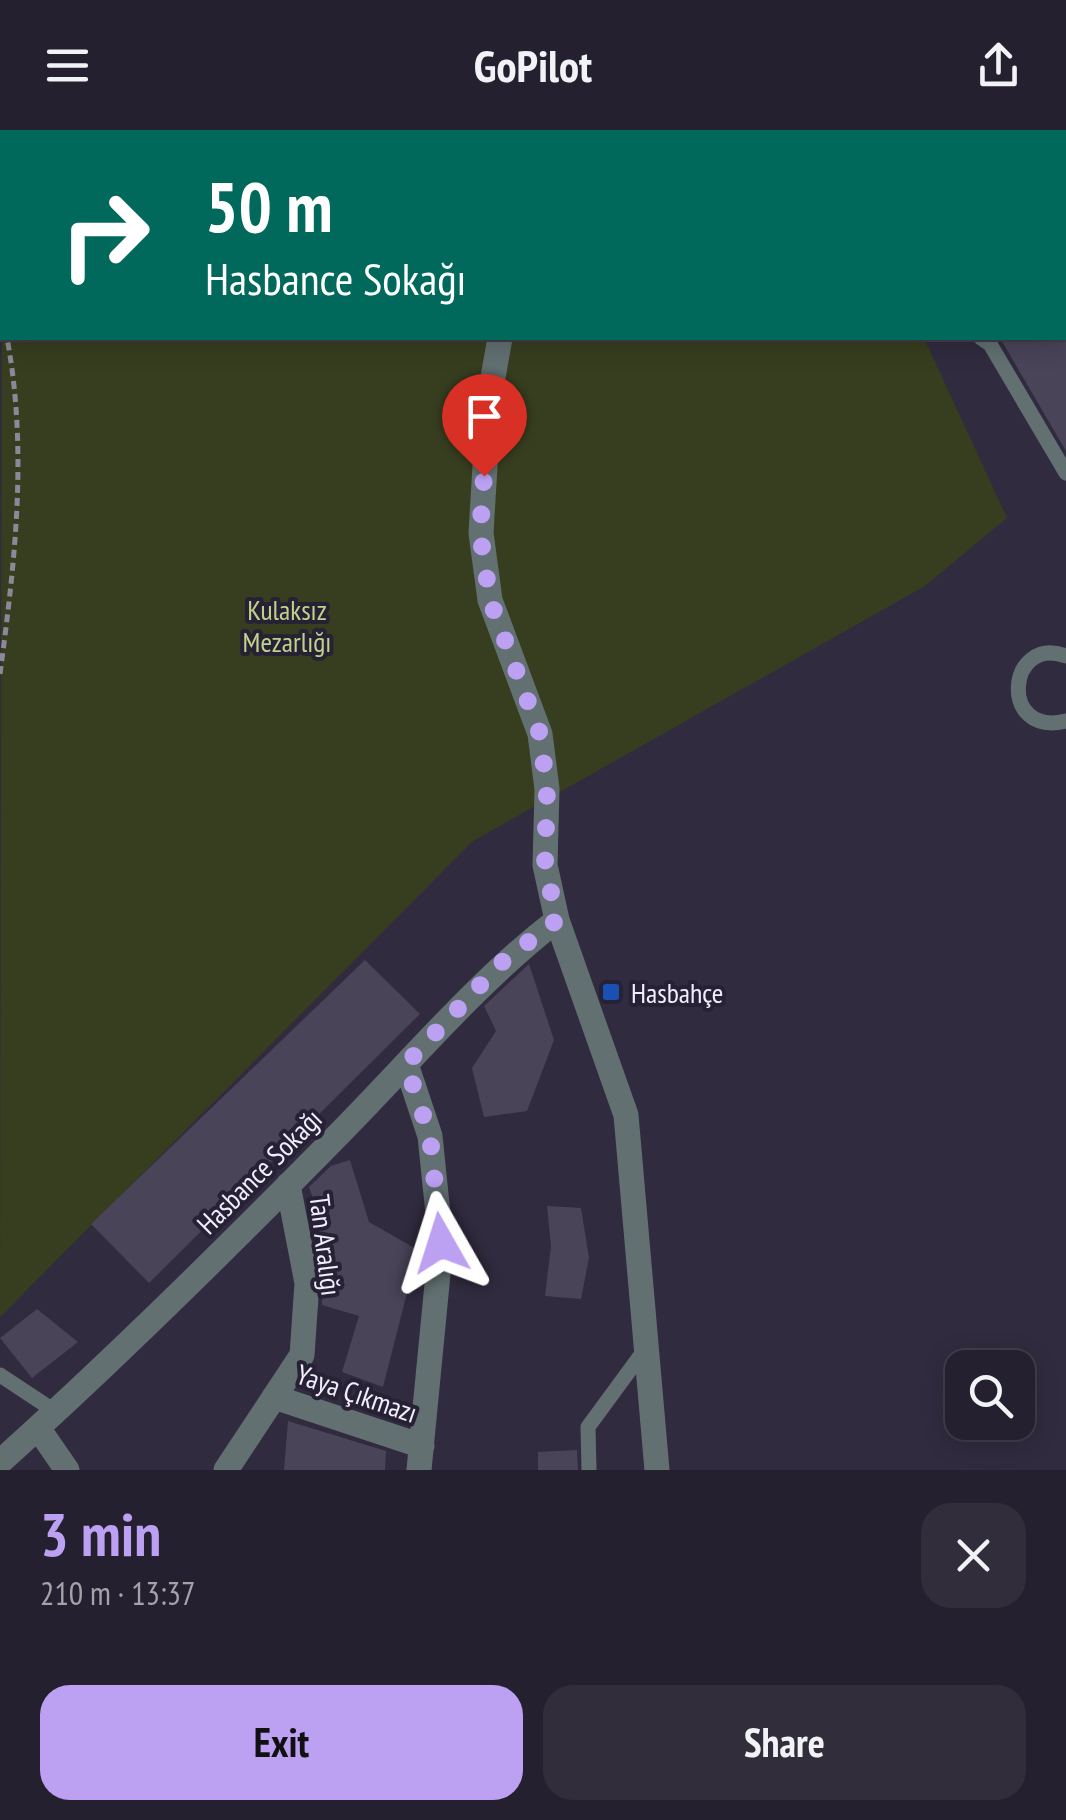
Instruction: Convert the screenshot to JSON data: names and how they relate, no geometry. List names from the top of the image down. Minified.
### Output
{"streets":{"street":["Hasbance Sokağı","Tan Aralığı","Yaya Çıkmazı"]},"crossings":[["Hasbance Sokağı","Tan Aralığı"],["Tan Aralığı","Yaya Çıkmazı"]],"parks":["Kulaksız Mezarlığı"],"places":{"transit":["Hasbahçe"]},"page":{"header":"GoPilot","turn":["50 m","Hasbance Sokağı"],"heading":["3 min","210 m · 13:37"],"buttons":["Exit","Share"]}}
